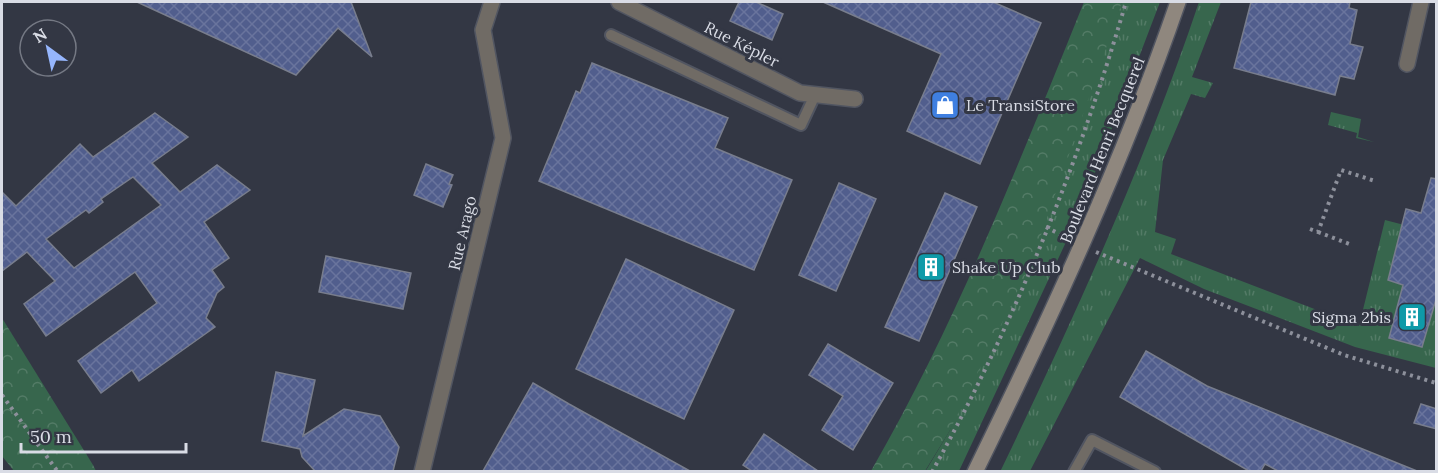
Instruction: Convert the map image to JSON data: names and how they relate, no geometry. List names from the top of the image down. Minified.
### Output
{"streets":{"main road":["Boulevard Henri Becquerel"],"street":["Rue Képler","Rue Arago"]},"places":{"shop":["Le TransiStore"],"building":["Shake Up Club","Sigma 2bis"]},"scale_bar":"50 m","north":"top left"}
